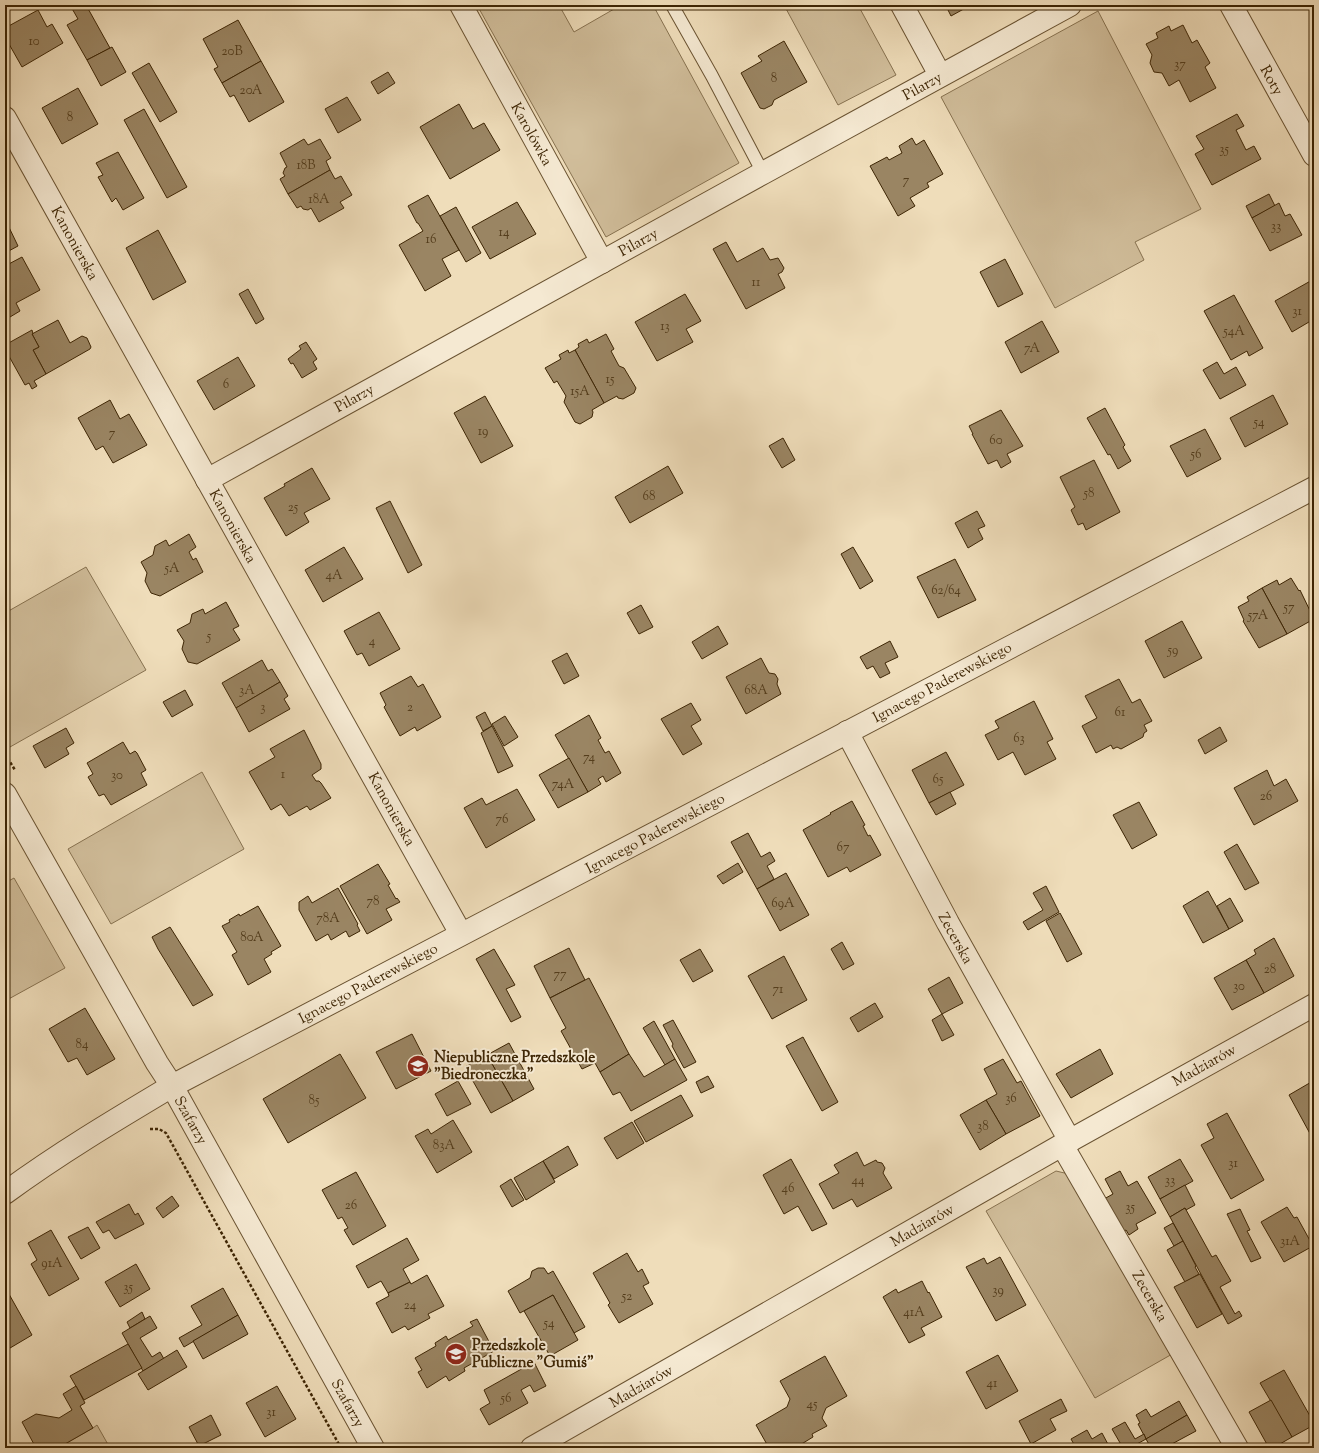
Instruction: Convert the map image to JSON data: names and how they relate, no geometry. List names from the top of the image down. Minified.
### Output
{"streets":{"street":["Roty","Pilarzy","Karolówka","Kanonierska","Ignacego Paderewskiego","Zecerska","Madziarów","Szafarzy"]},"crossings":[["Pilarzy","Karolówka"],["Pilarzy","Kanonierska"],["Kanonierska","Ignacego Paderewskiego"],["Ignacego Paderewskiego","Zecerska"],["Ignacego Paderewskiego","Szafarzy"],["Zecerska","Madziarów"]],"places":{"school or university":["Niepubliczne Przedszkole \"Biedroneczka\"","Przedszkole Publiczne \"Gumiś\""]},"house_numbers":["10","20B","37","8","20A","8","35","18B","7","18A","33","14","16","11","31","13","54A","7A","15","6","15A","54","19","7","60","56","58","68","25","5A","4A","62/64","57","57A","5","4","59","3A","68A","3","2","61","63","74","1","30","65","74A","26","76","67","78","69A","78A","80A","28","77","30","71","84","36","85","38","83A","31","44","33","46","26","35","31A","91A","35","39","52","24","41A","54","41","56","45","31"]}
